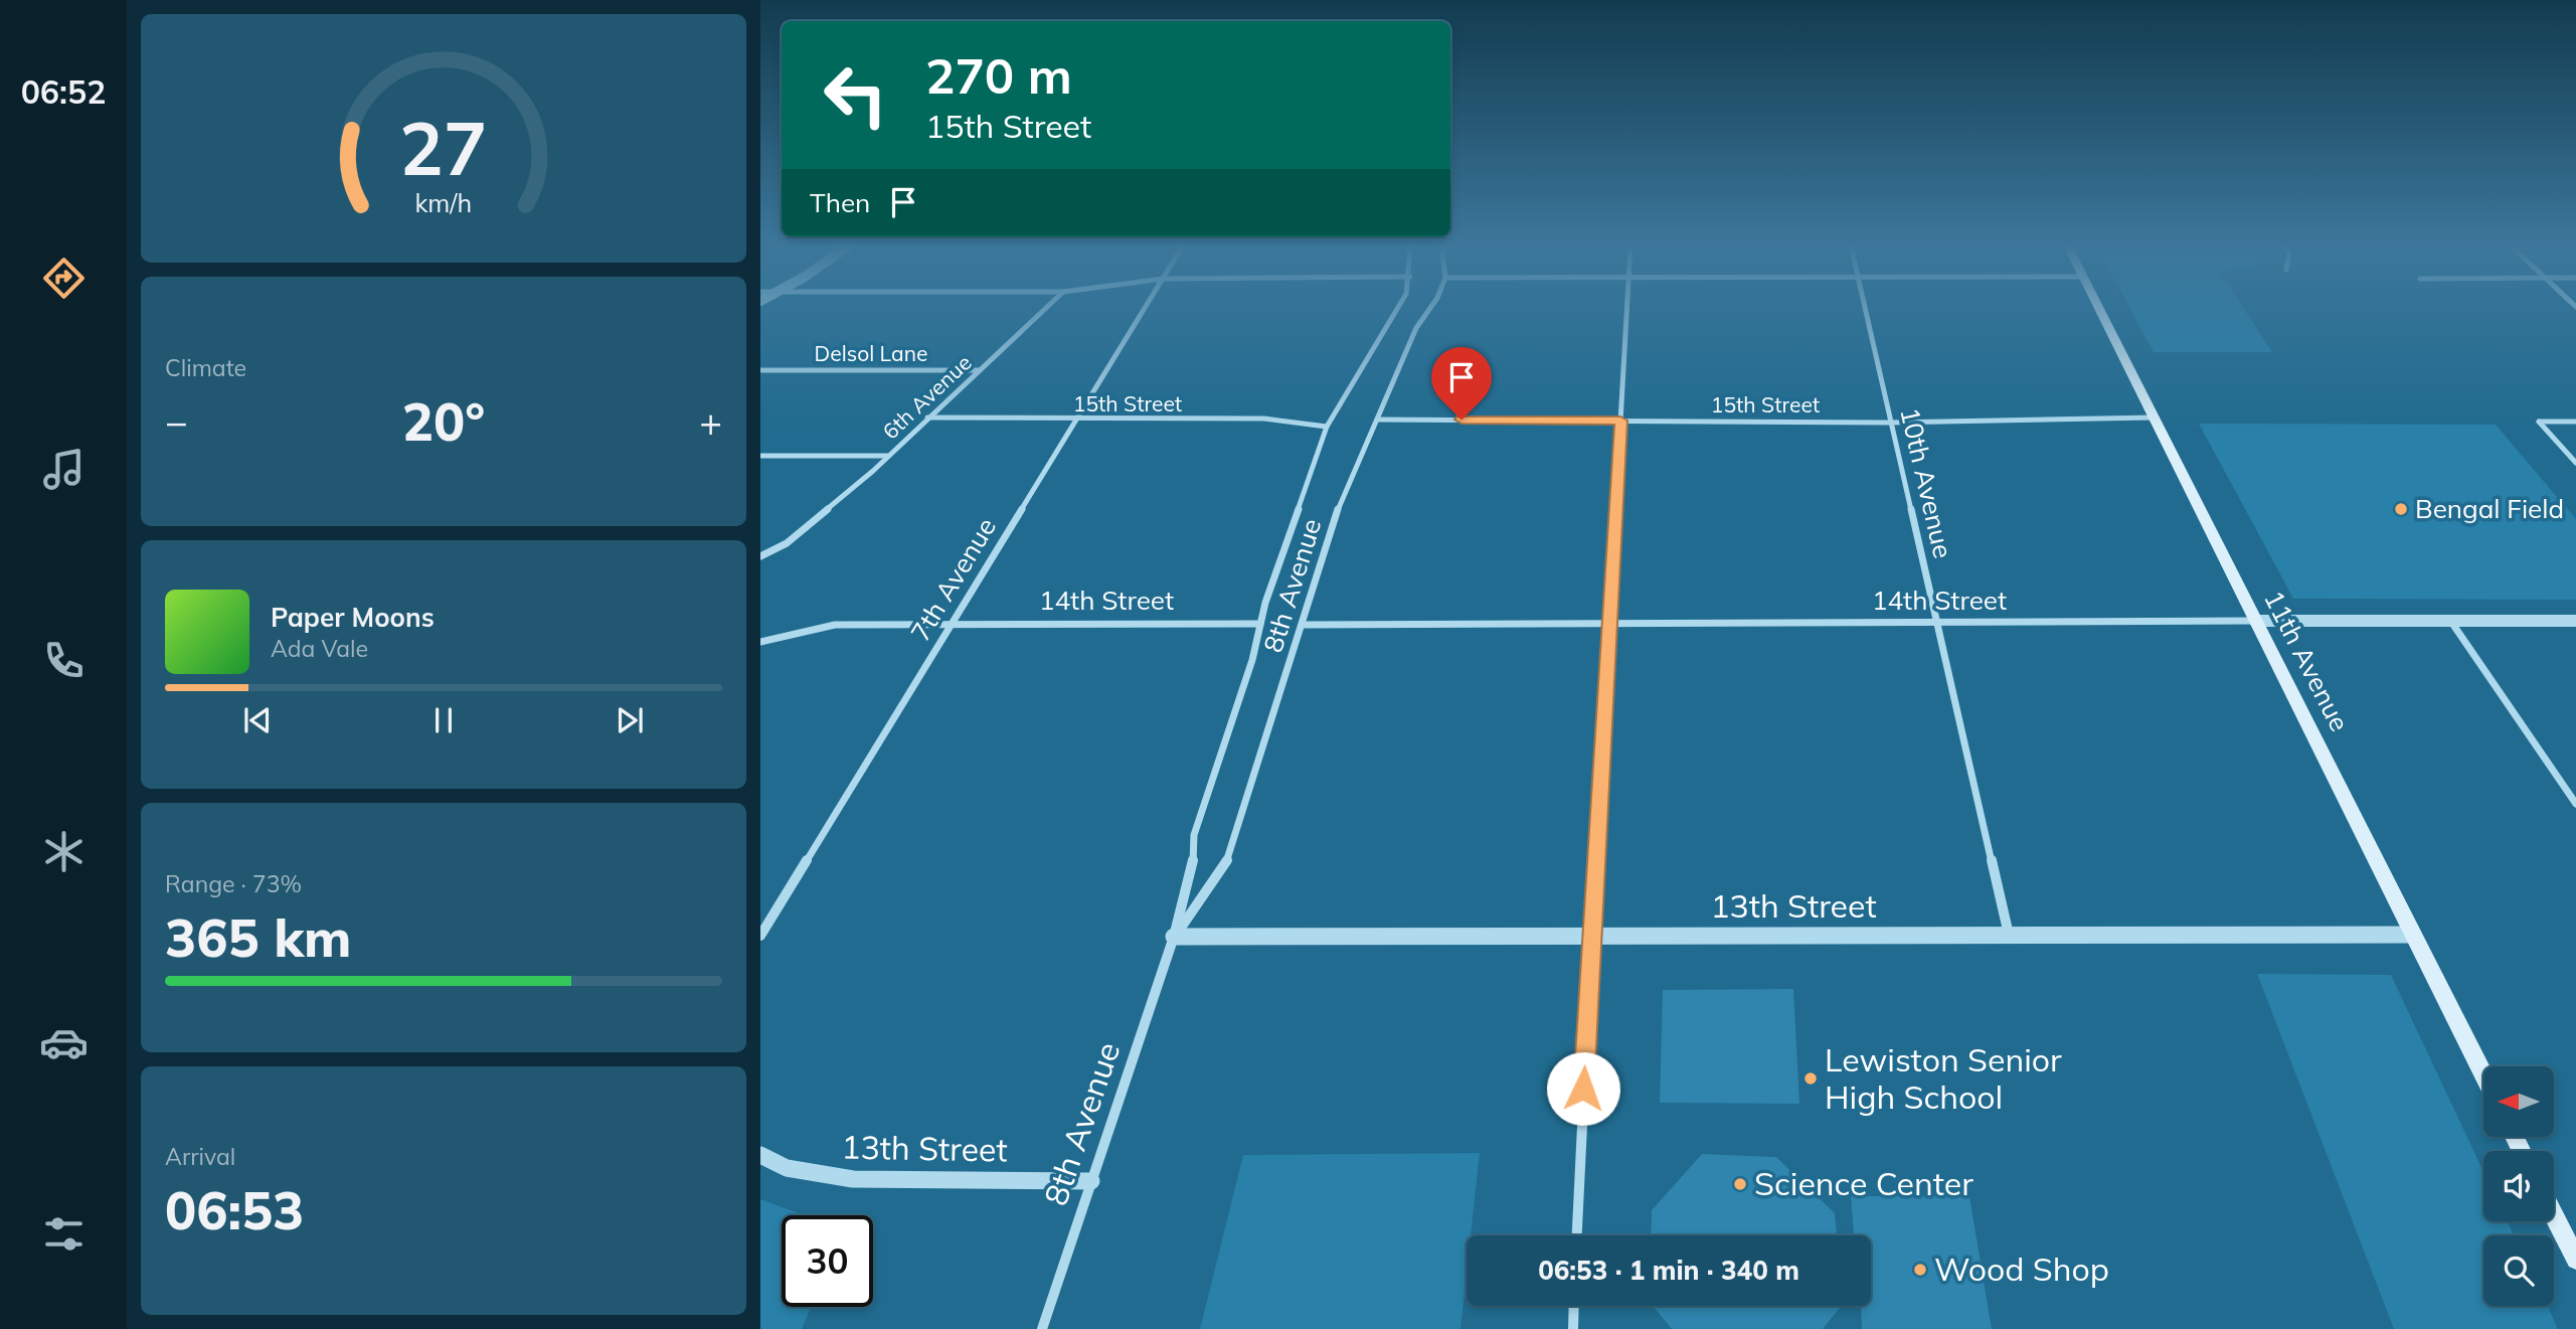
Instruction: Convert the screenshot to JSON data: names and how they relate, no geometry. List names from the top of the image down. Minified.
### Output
{"streets":{"main road":["11th Avenue"],"street":["Delsol Lane","6th Avenue","15th Street","10th Avenue","7th Avenue","8th Avenue","14th Street","13th Street"]},"crossings":[["Delsol Lane","6th Avenue"],["6th Avenue","15th Street"],["15th Street","10th Avenue"],["15th Street","7th Avenue"],["15th Street","8th Avenue"],["15th Street","11th Avenue"],["10th Avenue","14th Street"],["10th Avenue","13th Street"],["7th Avenue","14th Street"],["8th Avenue","14th Street"],["8th Avenue","13th Street"],["14th Street","11th Avenue"],["11th Avenue","13th Street"]],"places":["Bengal Field","Lewiston Senior High School","Science Center","Wood Shop"],"north":"left","page":{"tabs":"06:52","turn":["270 m","15th Street"],"then":"Then","tile":["Climate",["Range · 73%","365 km"],["Arrival","06:53"]],"heat":["−","20°","+"],"song":["Paper Moons","Ada Vale"],"limit":"30","trip":"06:53 · 1 min · 340 m","gauge":["27","km/h"]}}
